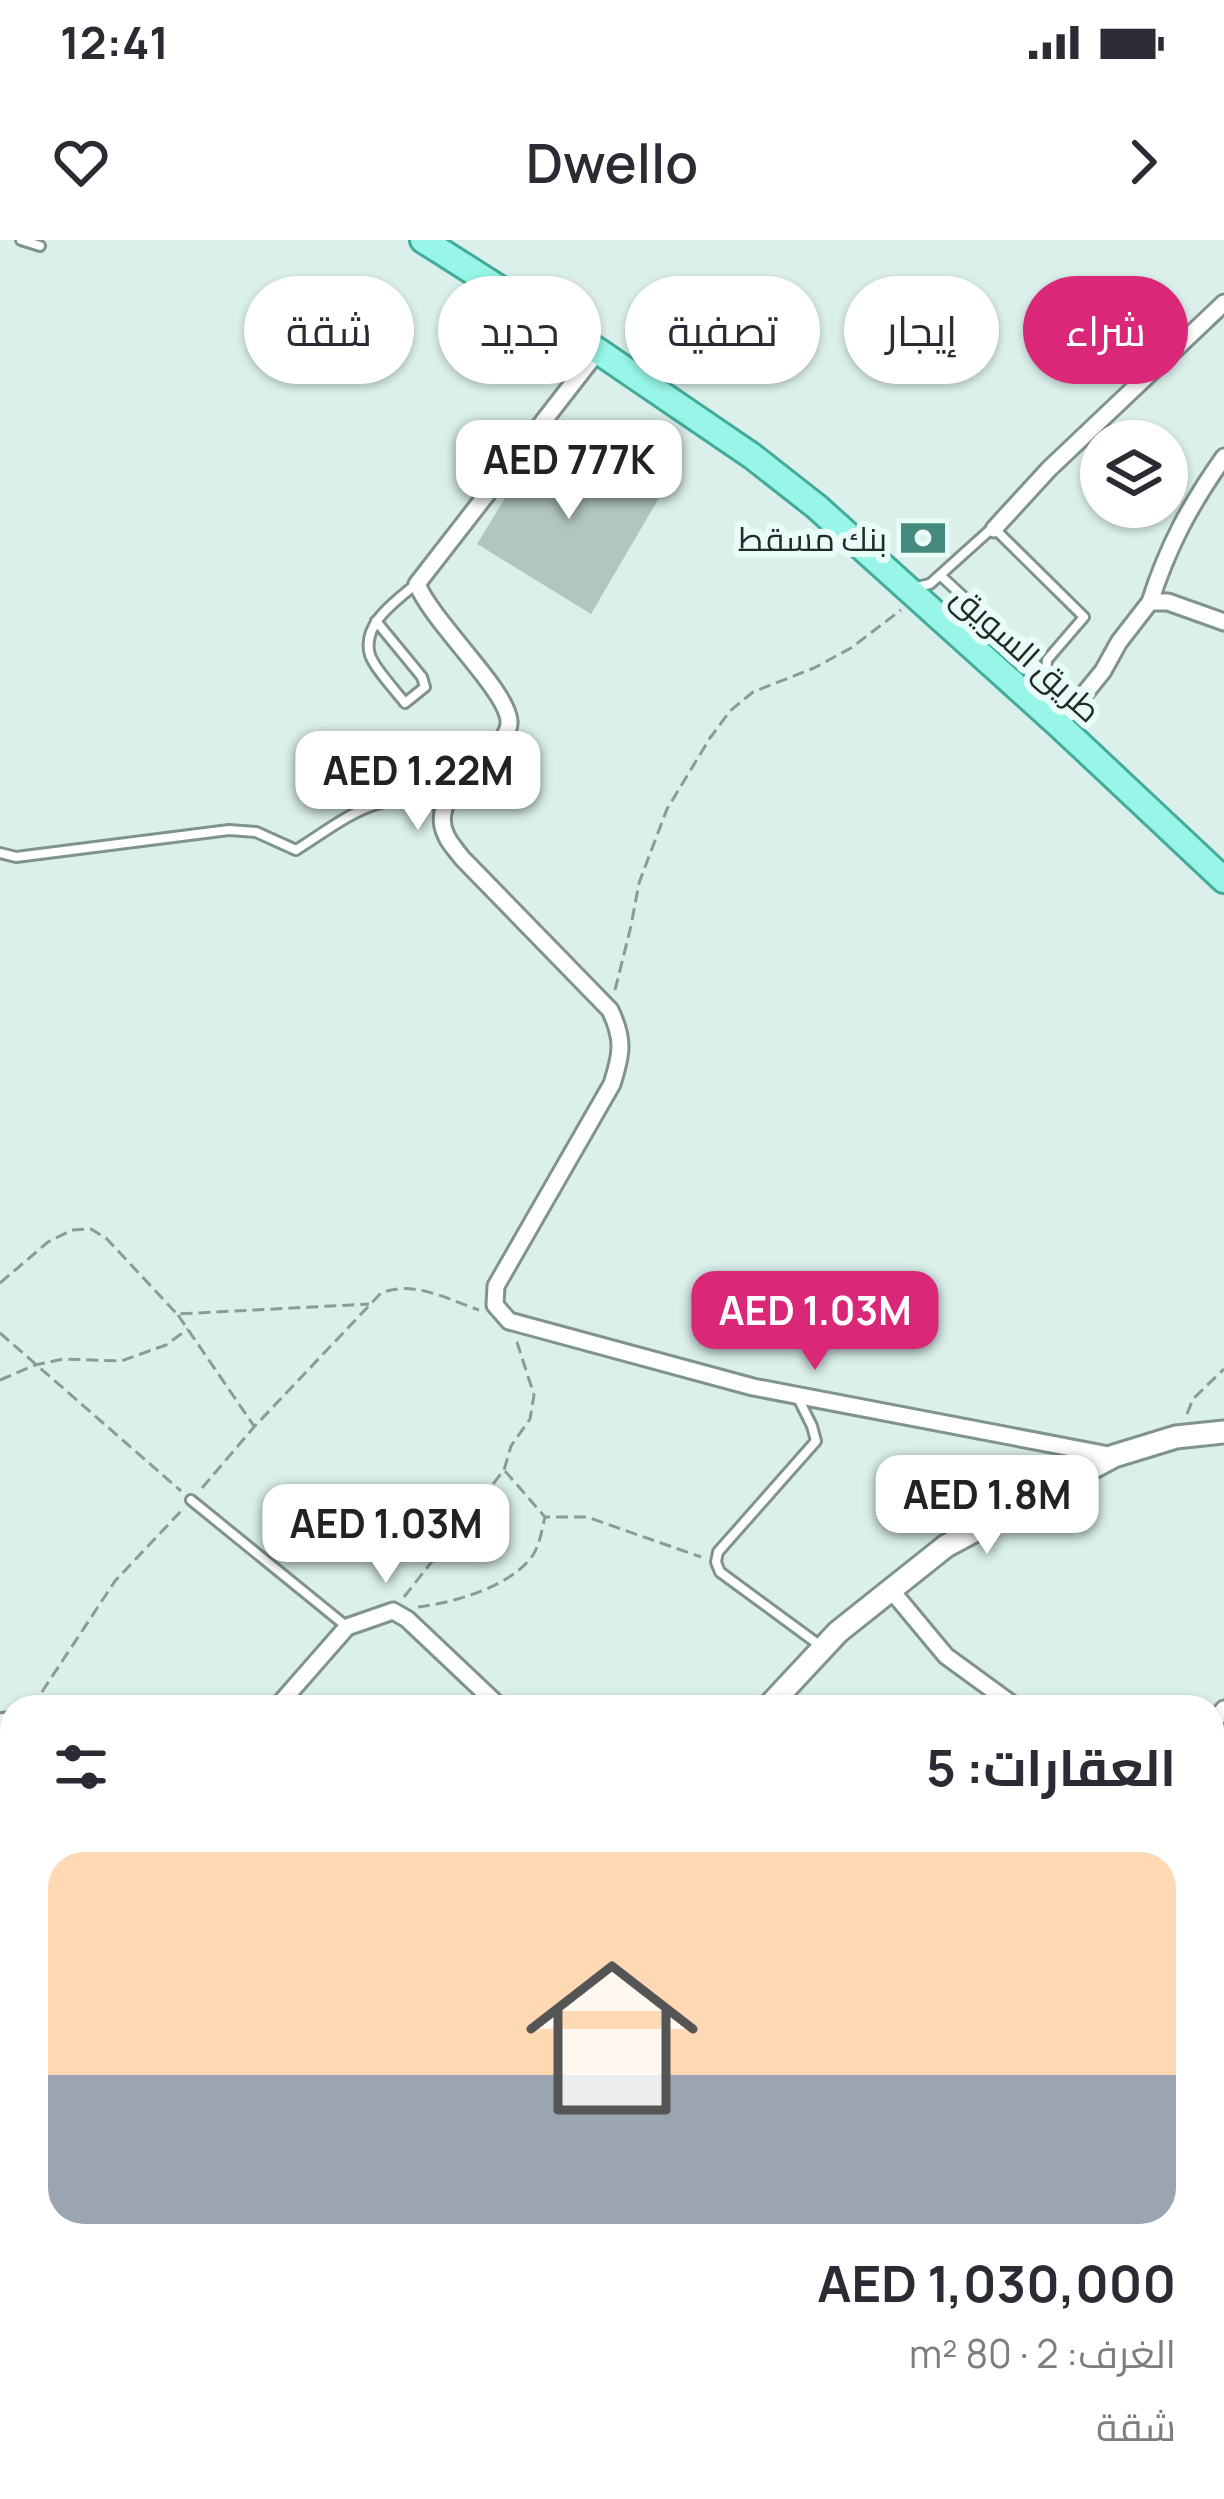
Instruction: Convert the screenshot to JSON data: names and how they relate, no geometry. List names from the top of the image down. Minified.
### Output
{"streets":{"main road":["طريق السويق"]},"places":{"bank":["بنك مسقط"]},"page":{"status":"12:41","header":"Dwello","chip":["شراء","إيجار","تصفية","جديد","شقة"],"price":["AED 777K","AED 1.22M","AED 1.03M","AED 1.8M","AED 1.03M"],"heading":"العقارات: 5","list":[{"name":"AED 1,030,000","note":"الغرف: 2 · 80 m² · شقة"}]}}
